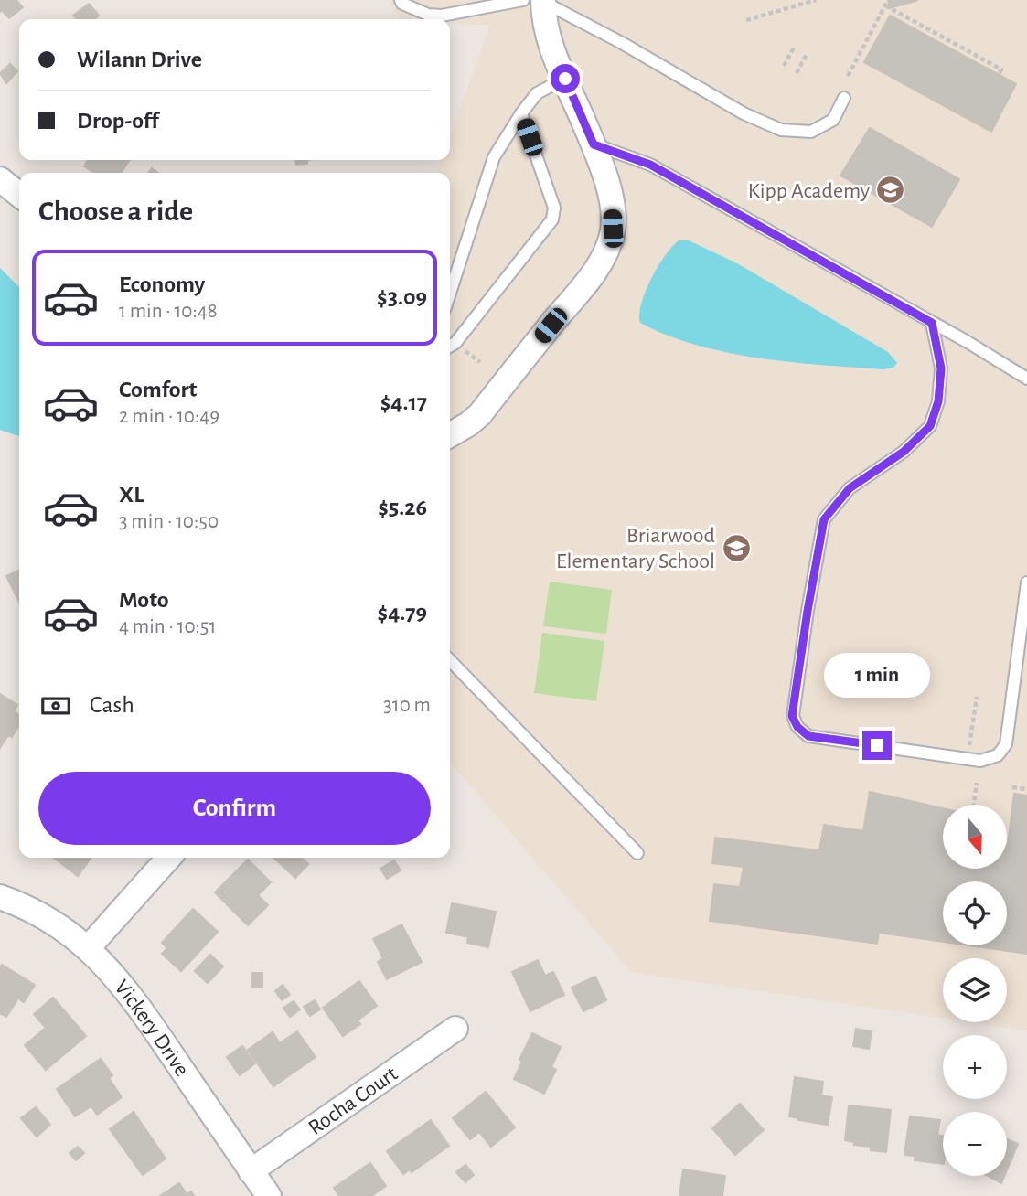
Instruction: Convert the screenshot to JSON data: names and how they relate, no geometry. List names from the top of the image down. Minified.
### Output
{"streets":{"street":["Vickery Drive","Rocha Court"]},"crossings":[["Vickery Drive","Rocha Court"]],"places":{"school or university":["Kipp Academy","Briarwood Elementary School"]},"north":"bottom","page":{"banner":["Wilann Drive","Drop-off"],"heading":"Choose a ride","list":[{"name":"Economy","note":"1 min · 10:48","value":"$3.09"},{"name":"Comfort","note":"2 min · 10:49","value":"$4.17"},{"name":"XL","note":"3 min · 10:50","value":"$5.26"},{"name":"Moto","note":"4 min · 10:51","value":"$4.79"}],"bubble":"1 min","pay":["Cash","310 m"],"buttons":"Confirm","map_buttons":["+","−"]}}
